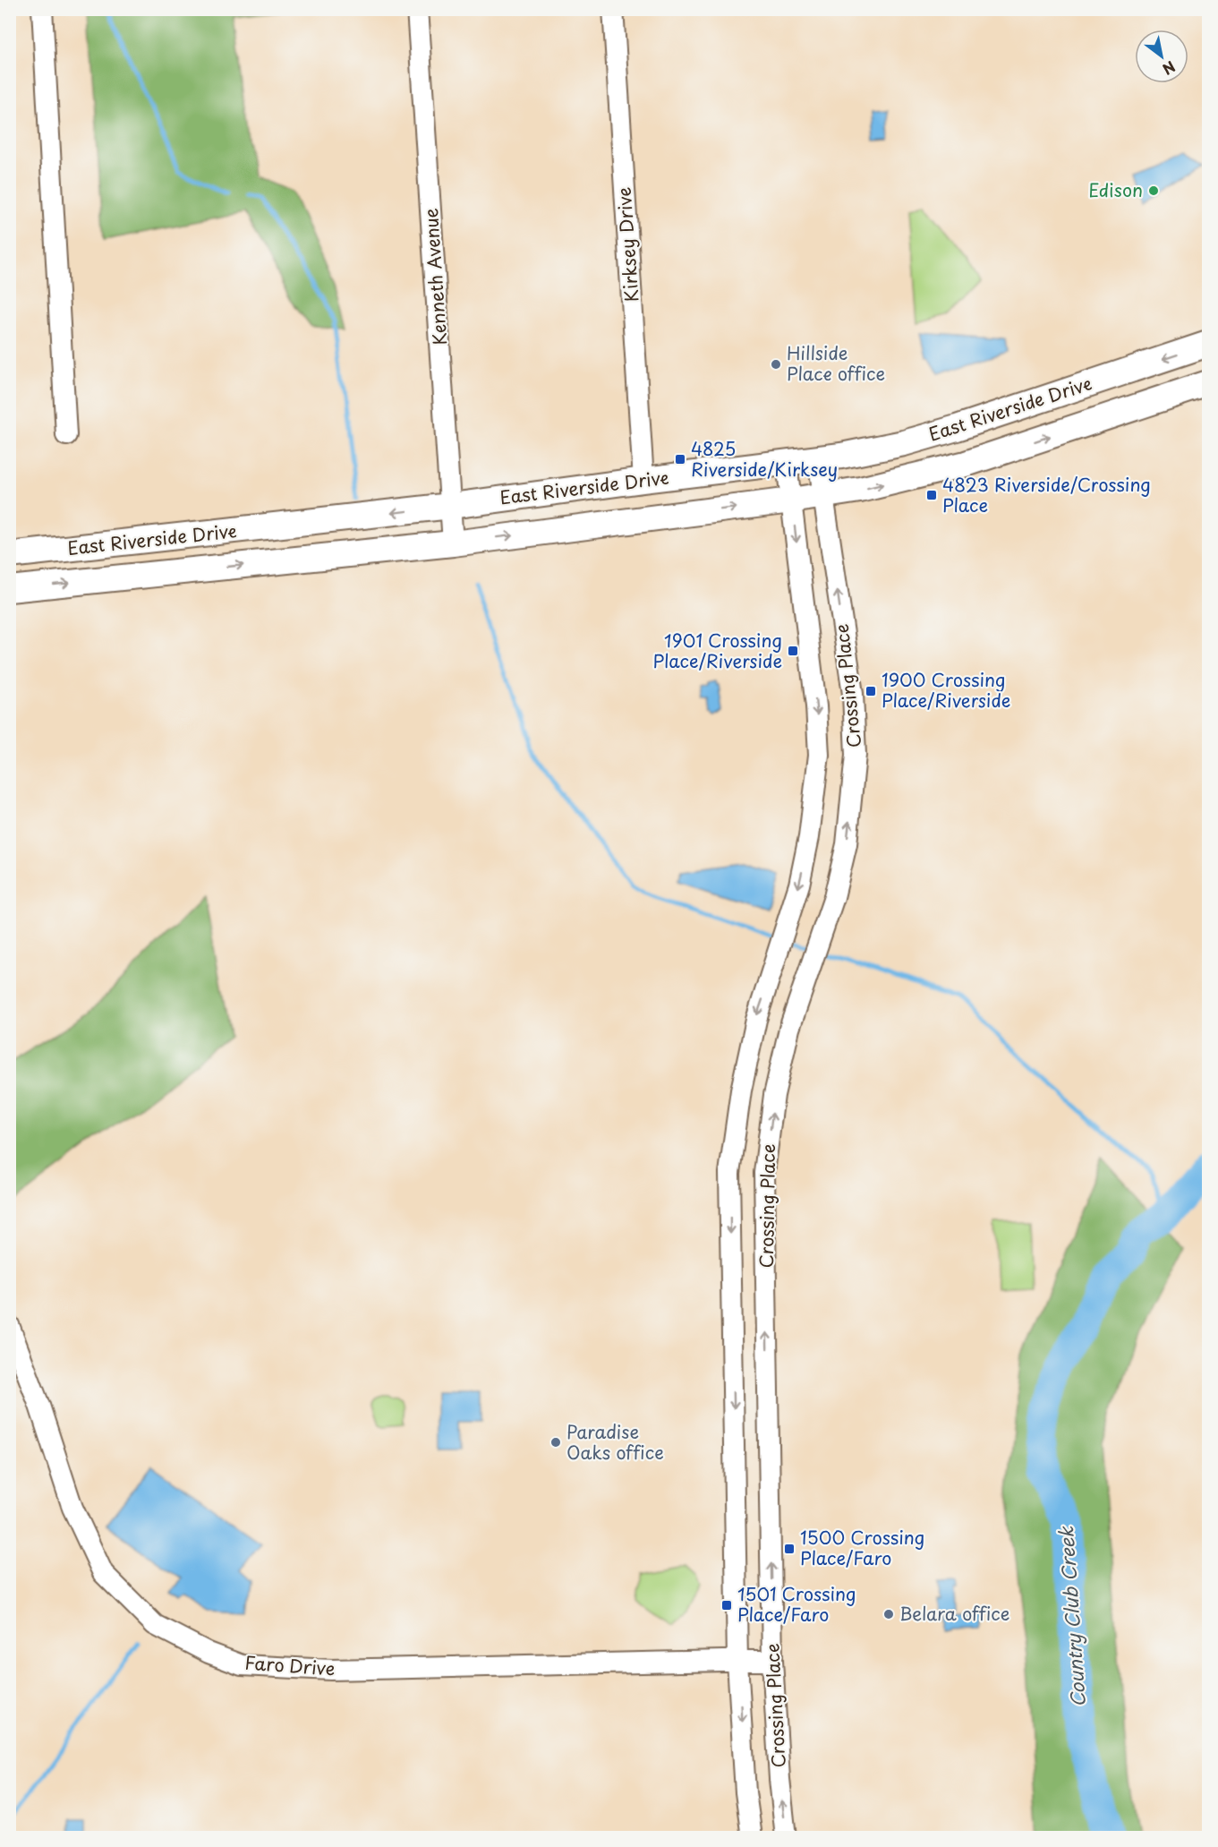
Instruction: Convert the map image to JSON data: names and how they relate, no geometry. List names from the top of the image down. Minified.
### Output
{"streets":{"main road":["East Riverside Drive"],"street":["Kirksey Drive","Kenneth Avenue","Crossing Place","Faro Drive"]},"crossings":[["Kirksey Drive","East Riverside Drive"],["Kenneth Avenue","East Riverside Drive"],["East Riverside Drive","Crossing Place"],["Crossing Place","Faro Drive"]],"water":["Country Club Creek"],"places":{"other":["Edison","Hillside Place office","Paradise Oaks office","Belara office"],"transit":["4825 Riverside/Kirksey","4823 Riverside/Crossing Place","1901 Crossing Place/Riverside","1900 Crossing Place/Riverside","1500 Crossing Place/Faro","1501 Crossing Place/Faro"]},"north":"bottom right"}
